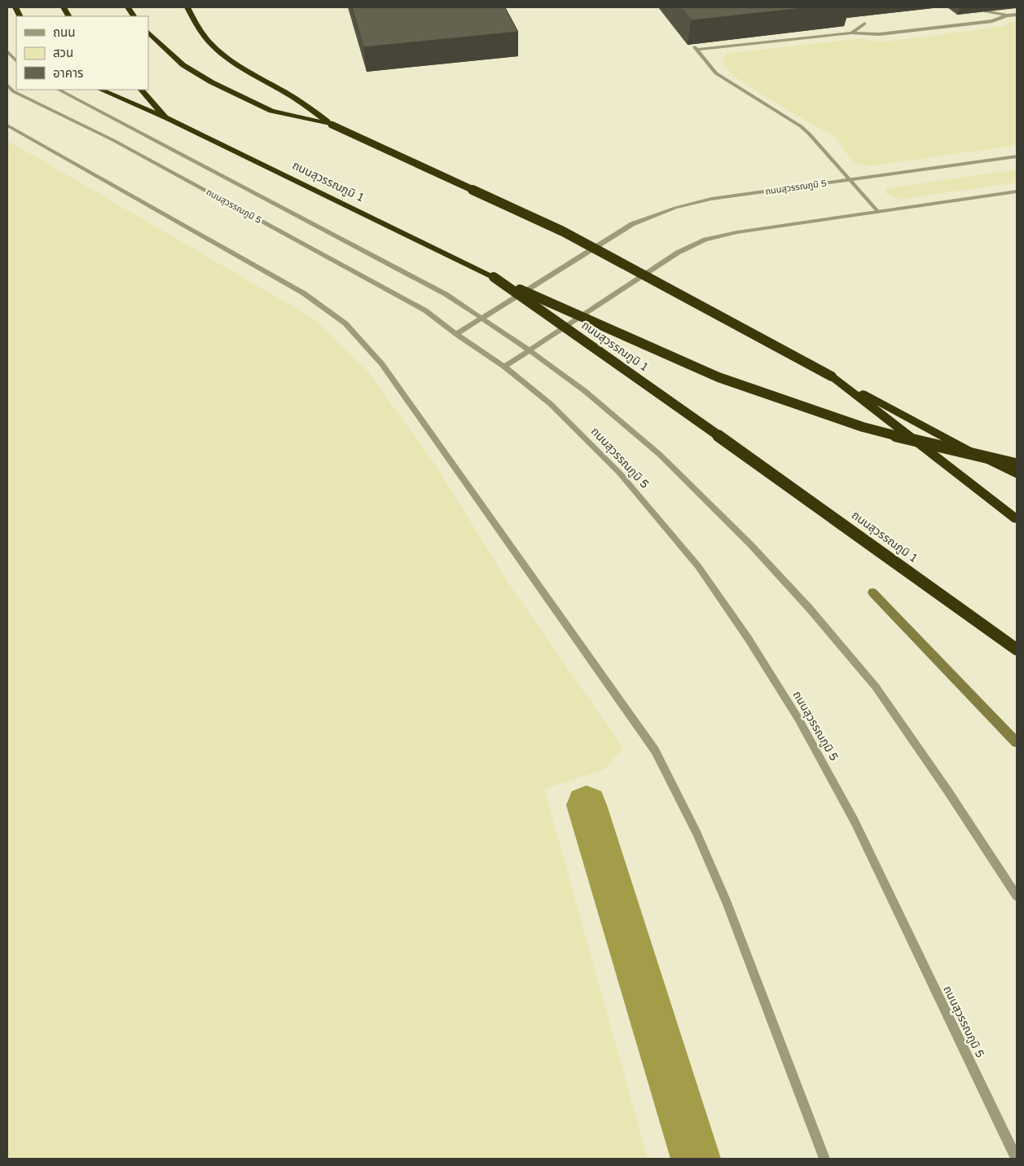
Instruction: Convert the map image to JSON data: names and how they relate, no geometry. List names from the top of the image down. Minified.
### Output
{"streets":{"highway":["ถนนสุวรรณภูมิ 1"],"street":["ถนนสุวรรณภูมิ 5"]},"legend":["ถนน","สวน","อาคาร"]}
